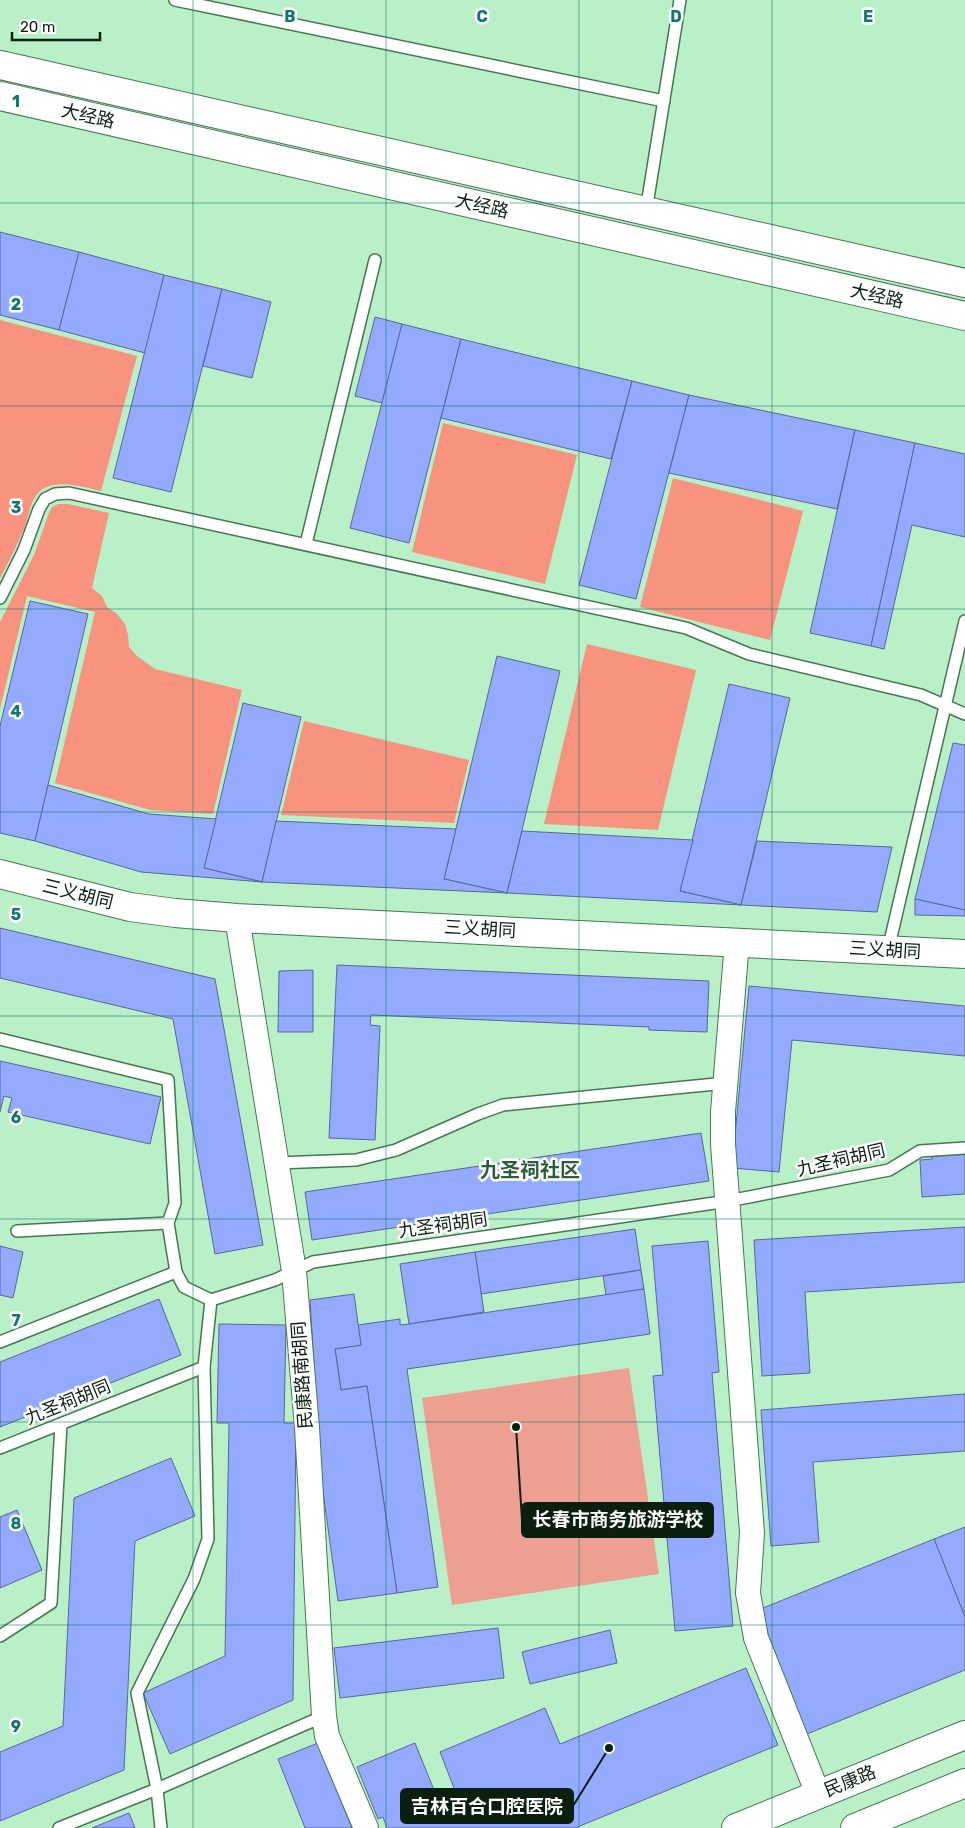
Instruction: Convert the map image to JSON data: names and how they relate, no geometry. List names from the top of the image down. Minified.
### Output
{"streets":{"main road":["大经路","三义胡同","民康路"],"street":["民康路南胡同"],"lane":["九圣祠胡同"]},"crossings":[["三义胡同","民康路南胡同"],["九圣祠胡同","民康路南胡同"]],"districts":["九圣祠社区"],"places":["长春市商务旅游学校","吉林百合口腔医院"],"scale_bar":"20 m","grid":{"columns":["B","C","D","E"],"rows":["1","2","3","4","5","6","7","8","9"]}}
